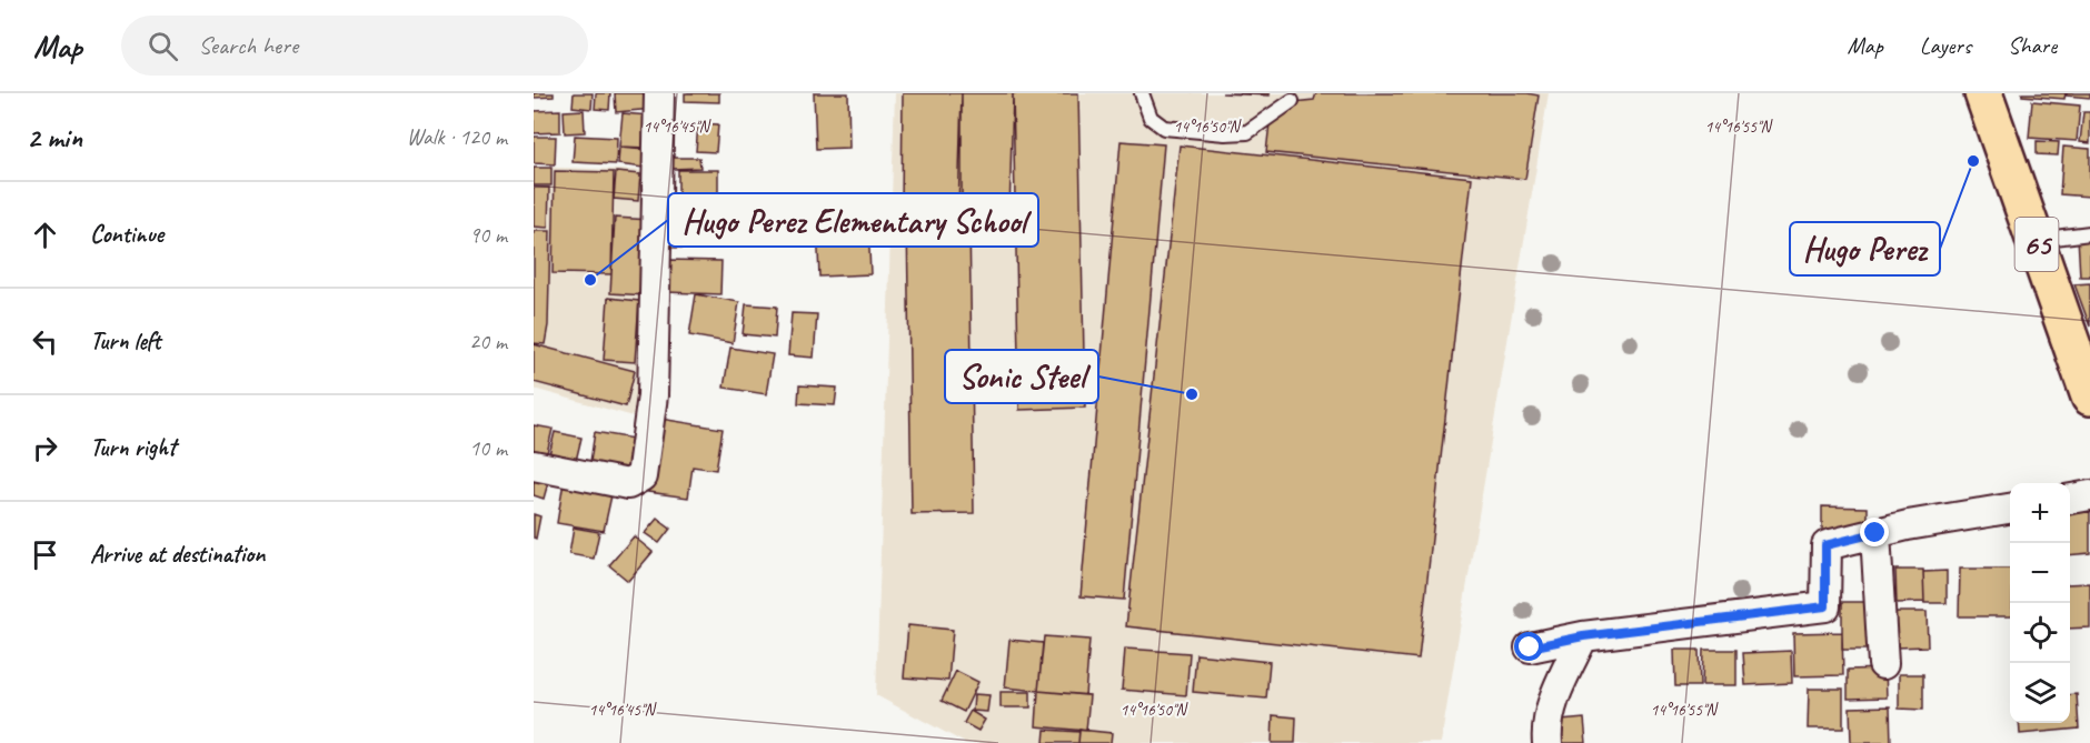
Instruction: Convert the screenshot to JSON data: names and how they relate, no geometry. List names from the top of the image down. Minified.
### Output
{"streets":{"main road":["65"]},"places":["Hugo Perez","Hugo Perez Elementary School","Sonic Steel"],"page":{"header":"Map","search":"Search here","nav":["Map","Layers","Share"],"heading":["2 min","Walk · 120 m"],"list":[["Continue","90 m"],["Turn left","20 m"],["Turn right","10 m"],"Arrive at destination"],"map_buttons":["+","−"]},"coordinates":["14°16'45\"N","14°16'50\"N","14°16'55\"N"]}
